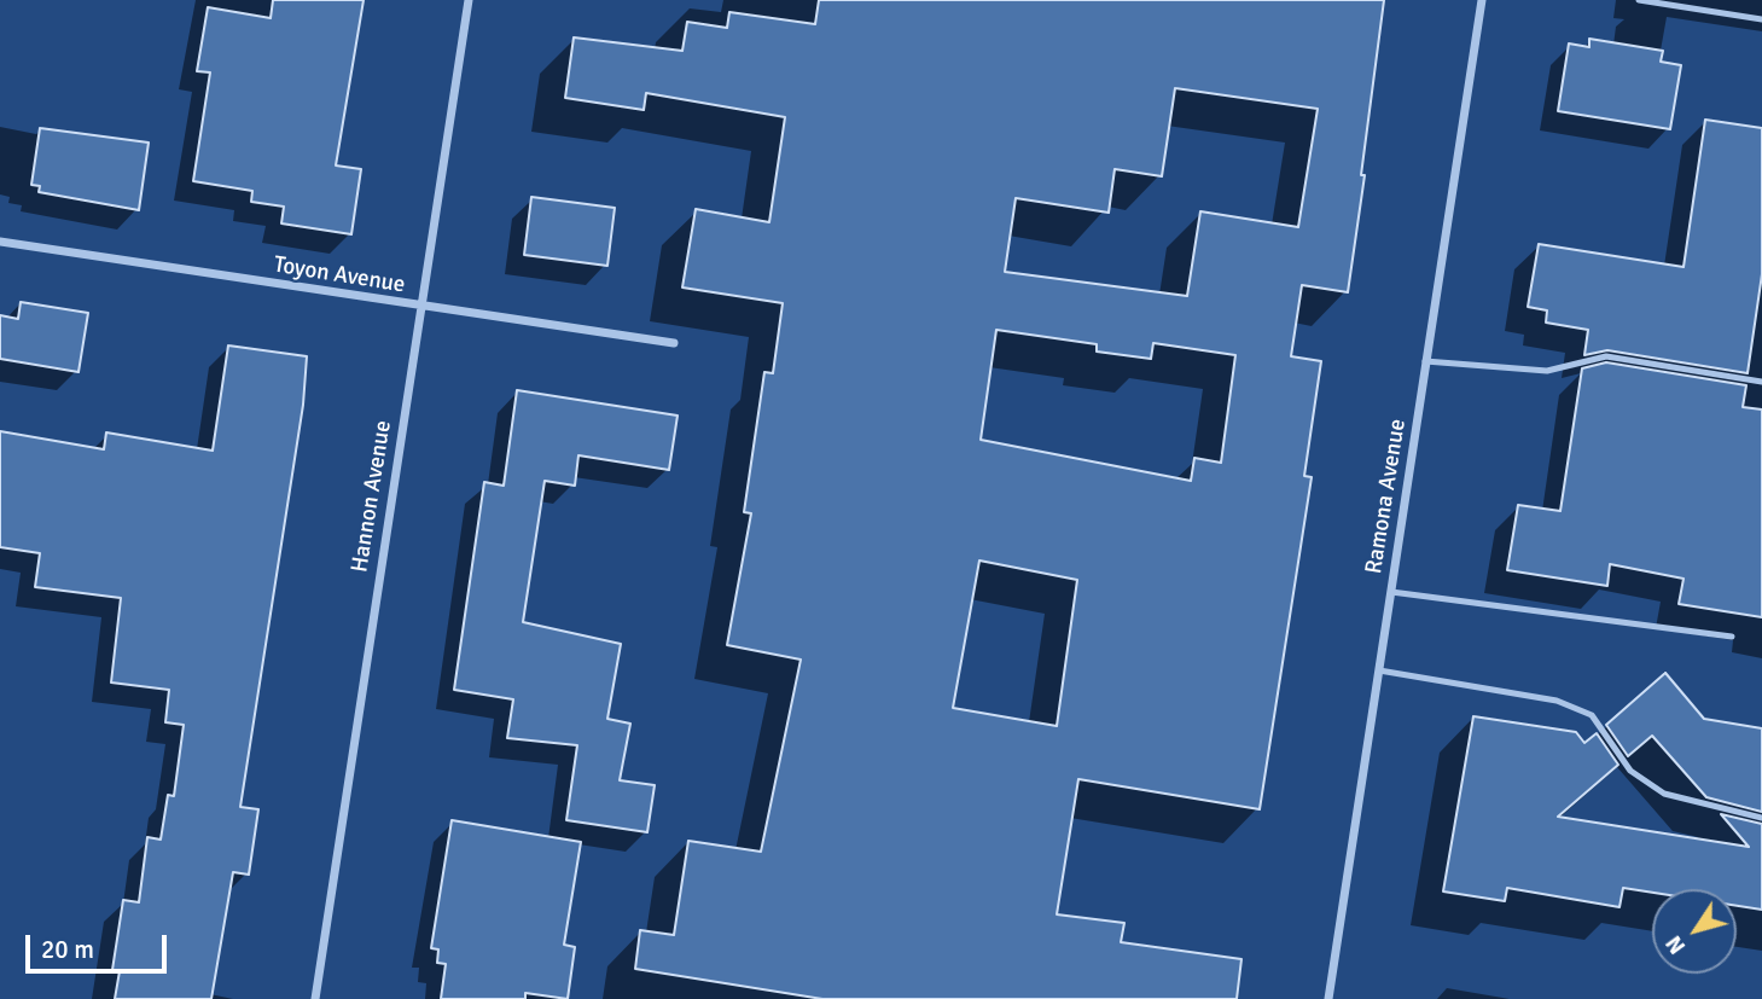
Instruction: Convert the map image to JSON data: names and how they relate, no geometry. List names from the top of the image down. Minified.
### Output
{"streets":{"street":["Toyon Avenue","Hannon Avenue","Ramona Avenue"]},"crossings":[["Toyon Avenue","Hannon Avenue"]],"scale_bar":"20 m","north":"bottom left"}
